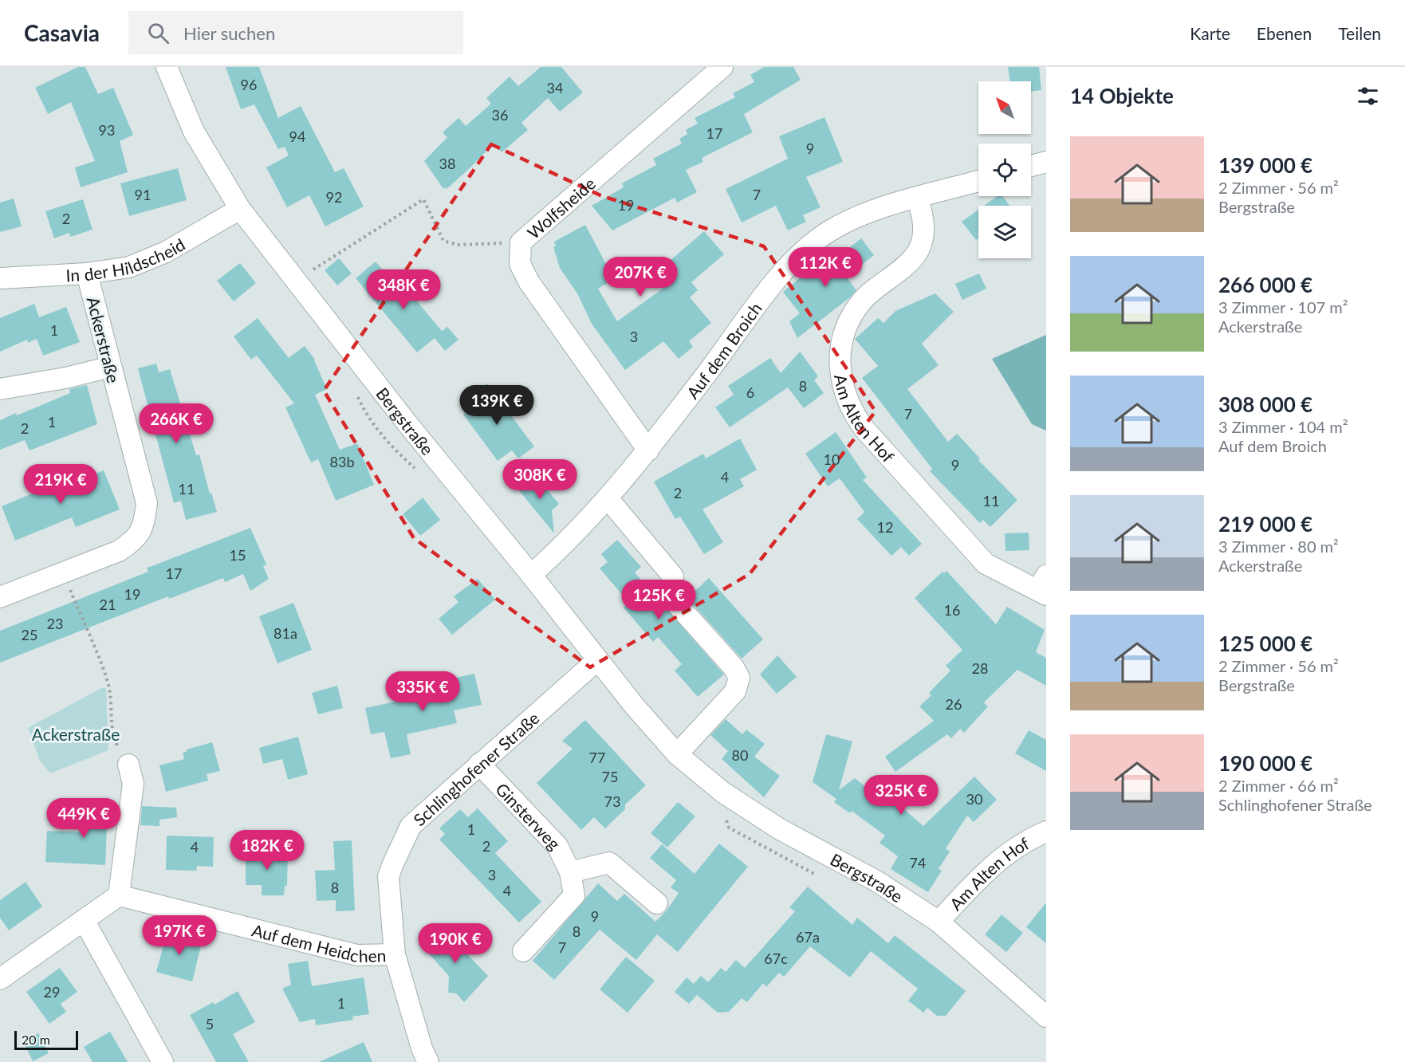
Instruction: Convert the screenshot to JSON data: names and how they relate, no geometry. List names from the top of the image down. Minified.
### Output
{"streets":{"street":["Wolfsheide","In der Hildscheid","Ackerstraße","Auf dem Broich","Am Alten Hof","Bergstraße","Schlinghofener Straße","Ginsterweg","Auf dem Heidchen"]},"crossings":[["Wolfsheide","Auf dem Broich"],["In der Hildscheid","Ackerstraße"],["In der Hildscheid","Bergstraße"],["Auf dem Broich","Am Alten Hof"],["Auf dem Broich","Bergstraße"],["Am Alten Hof","Bergstraße"],["Bergstraße","Schlinghofener Straße"],["Schlinghofener Straße","Ginsterweg"],["Schlinghofener Straße","Auf dem Heidchen"]],"parks":["Ackerstraße"],"house_numbers":["96","34","36","93","17","94","9","38","91","7","92","19","2","1","3","8","6","7","1","2","10","83b","9","4","11","2","11","12","15","17","19","21","16","23","81a","25","28","26","80","77","75","30","73","1","2","4","74","3","8","4","9","8","67a","7","67c","29","1","5"],"scale_bar":"20 m","north":"top left","page":{"header":"Casavia","search":"Hier suchen","nav":["Karte","Ebenen","Teilen"],"heading":"14 Objekte","list":[{"name":"139 000 €","note":"2 Zimmer · 56 m² · Bergstraße"},{"name":"266 000 €","note":"3 Zimmer · 107 m² · Ackerstraße"},{"name":"308 000 €","note":"3 Zimmer · 104 m² · Auf dem Broich"},{"name":"219 000 €","note":"3 Zimmer · 80 m² · Ackerstraße"},{"name":"125 000 €","note":"2 Zimmer · 56 m² · Bergstraße"},{"name":"190 000 €","note":"2 Zimmer · 66 m² · Schlinghofener Straße"}],"price":["112K €","207K €","348K €","139K €","266K €","308K €","219K €","125K €","335K €","325K €","449K €","182K €","197K €","190K €"],"scale":"20 m"}}
